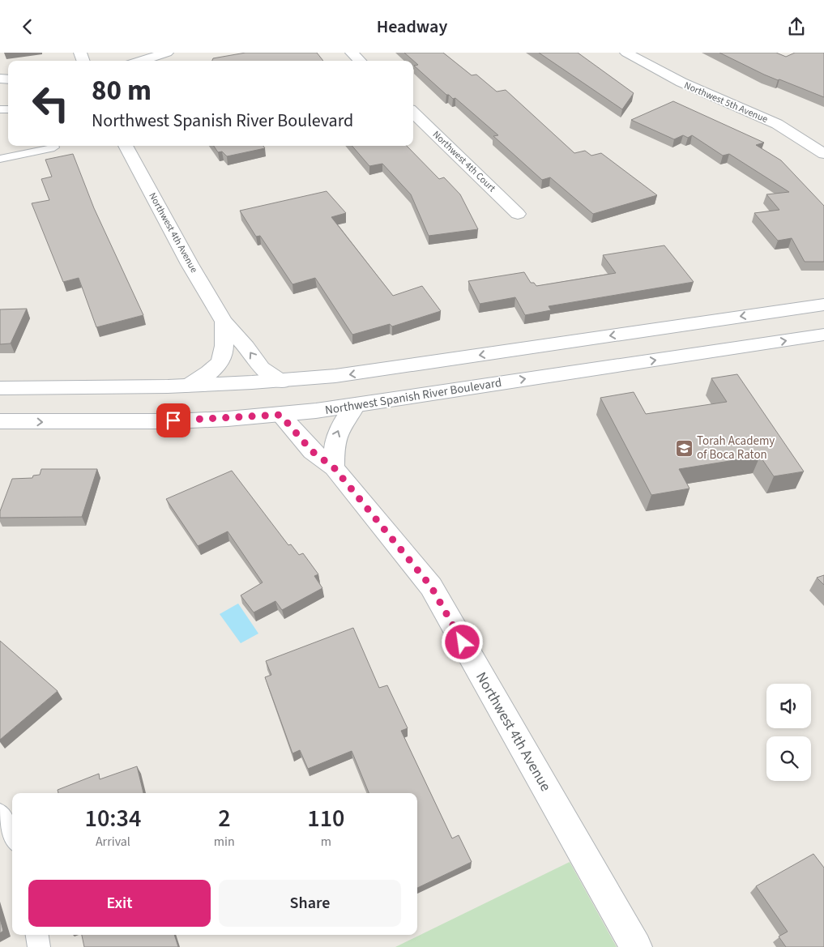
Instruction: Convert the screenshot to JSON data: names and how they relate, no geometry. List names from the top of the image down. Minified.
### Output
{"streets":{"street":["Northwest 5th Avenue","Northwest 4th Court","Northwest 4th Avenue","Northwest Spanish River Boulevard"]},"crossings":[["Northwest 4th Avenue","Northwest Spanish River Boulevard"]],"places":{"school or university":["Torah Academy of Boca Raton"]},"page":{"header":"Headway","turn":["80 m","Northwest Spanish River Boulevard"],"eta":["10:34","Arrival","2","min","110","m"],"buttons":["Exit","Share"]}}
